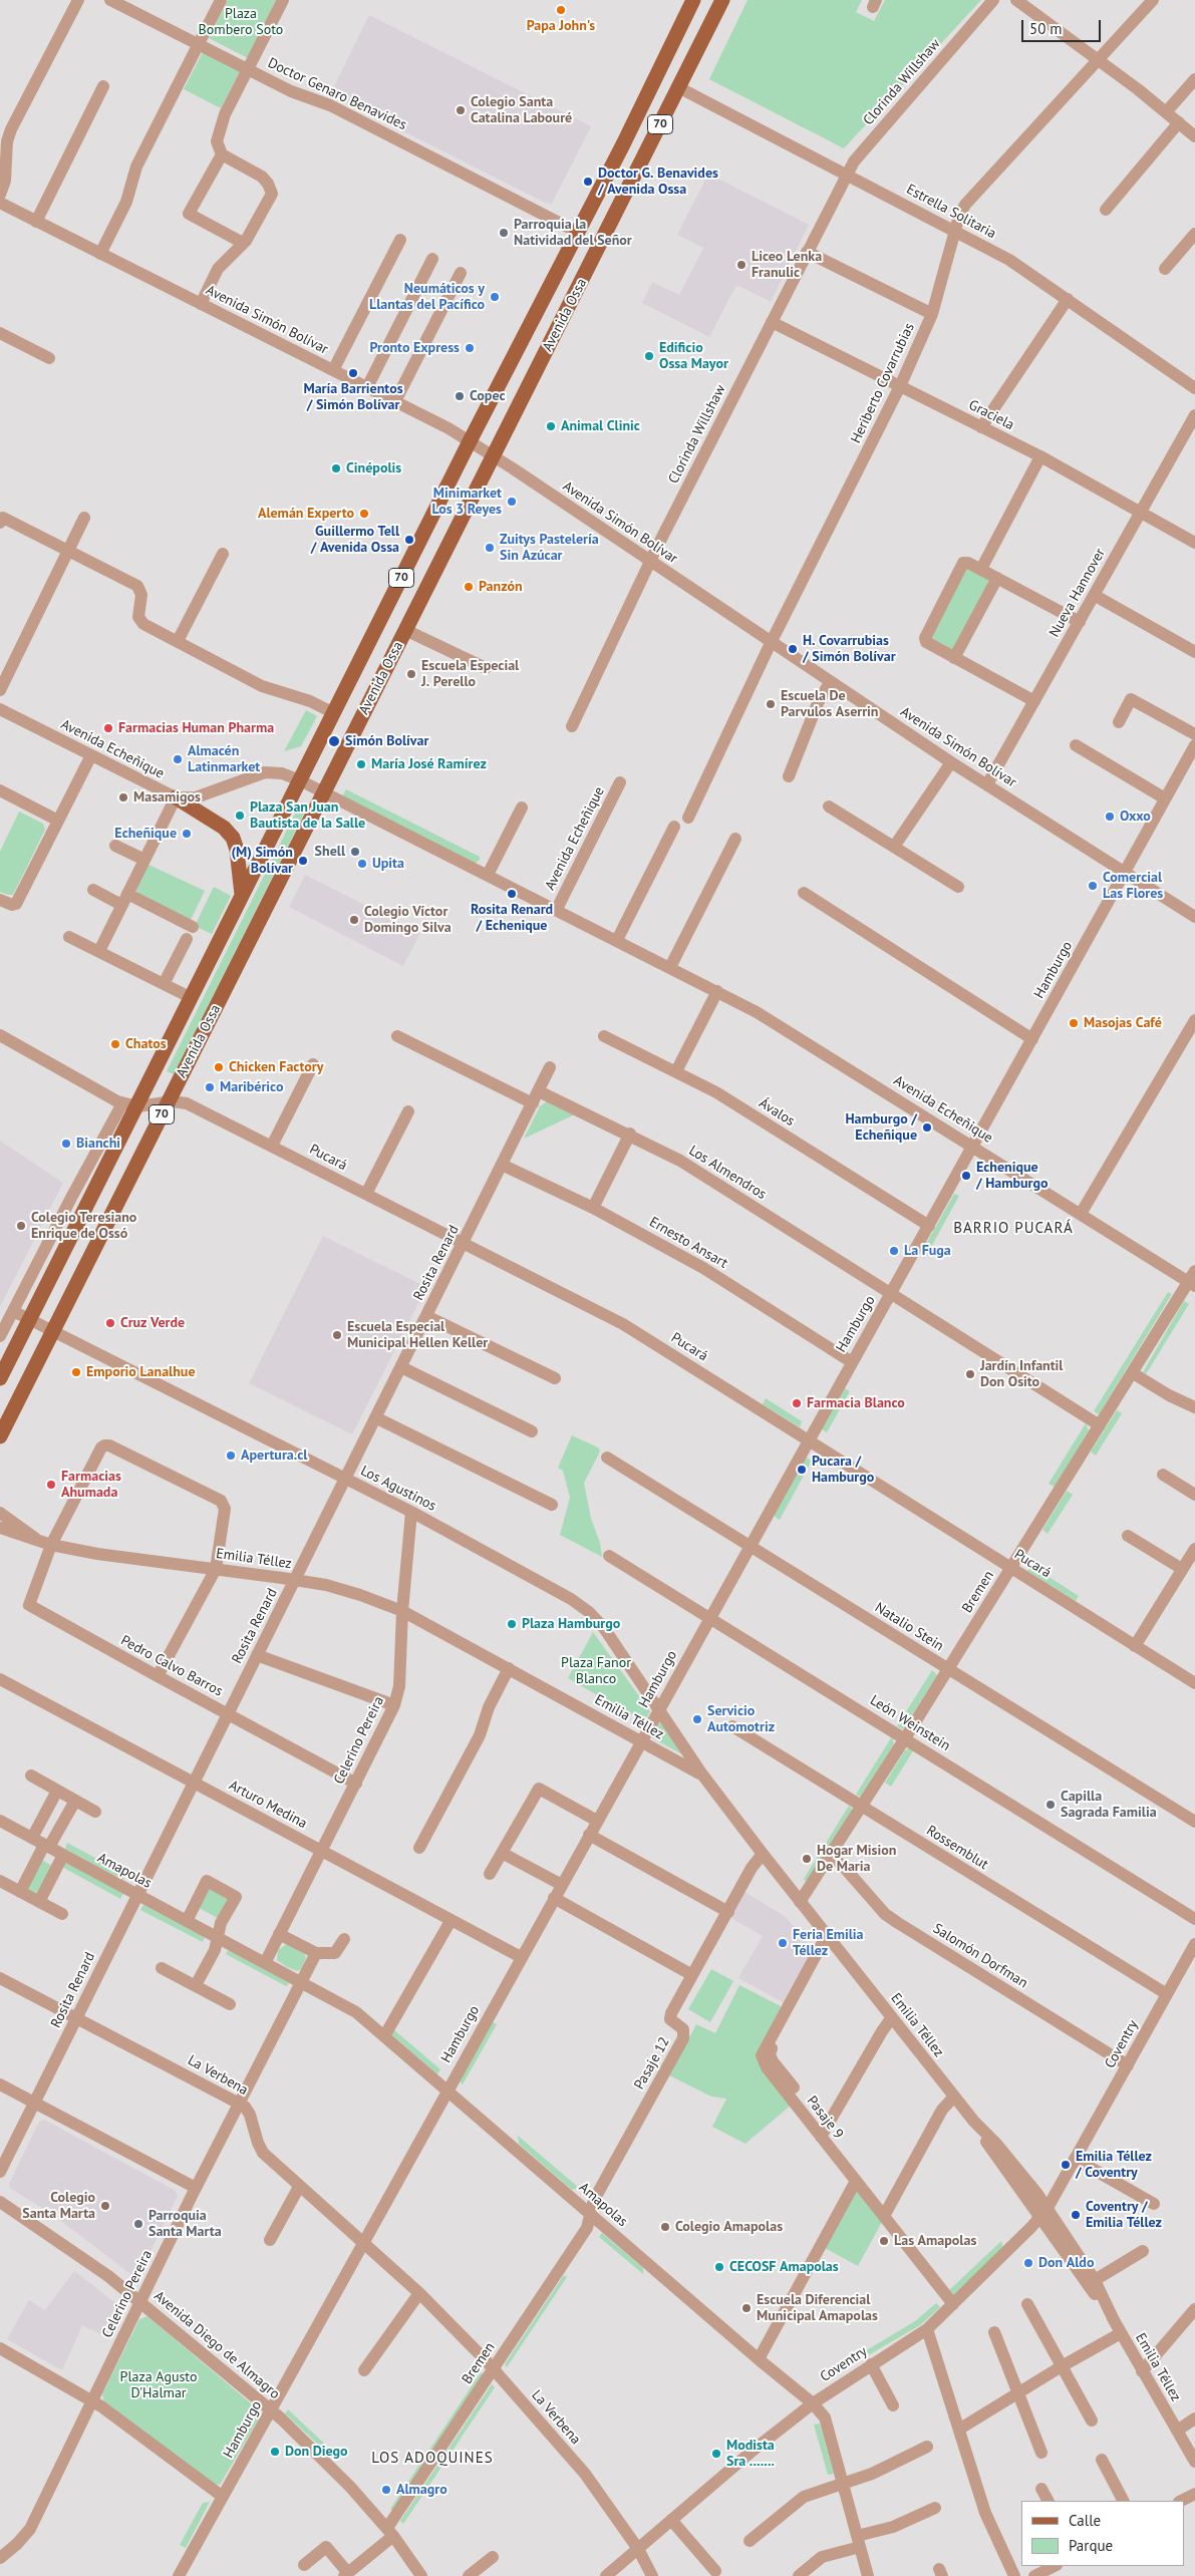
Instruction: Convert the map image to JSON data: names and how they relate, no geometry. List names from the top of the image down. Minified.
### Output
{"streets":{"main road":["70","Avenida Ossa"],"street":["Clorinda Willshaw","Doctor Genaro Benavides","Estrella Solitaria","Avenida Simón Bolívar","Heriberto Covarrubias","Graciela","Nueva Hannover","Avenida Echeñique","Hamburgo","Ávalos","Pucará","Los Almendros","Ernesto Ansart","Rosita Renard","Los Agustinos","Emilia Téllez","Bremen","Natalio Stein","Pedro Calvo Barros","León Weinstein","Celerino Pereira","Arturo Medina","Rossemblut","Amapolas","Salomón Dorfman","Coventry","Pasaje 12","La Verbena","Pasaje 9","Avenida Diego de Almagro"]},"crossings":[["Clorinda Willshaw","Estrella Solitaria"],["Clorinda Willshaw","Avenida Simón Bolívar"],["Clorinda Willshaw","Graciela"],["Doctor Genaro Benavides","Avenida Ossa"],["Estrella Solitaria","Avenida Ossa"],["Estrella Solitaria","Heriberto Covarrubias"],["Avenida Ossa","Avenida Simón Bolívar"],["Avenida Ossa","Avenida Echeñique"],["Avenida Ossa","Pucará"],["Avenida Ossa","Los Agustinos"],["Avenida Simón Bolívar","Heriberto Covarrubias"],["Avenida Simón Bolívar","Nueva Hannover"],["Avenida Simón Bolívar","Hamburgo"],["Heriberto Covarrubias","Graciela"],["Graciela","Nueva Hannover"],["Avenida Echeñique","Hamburgo"],["Avenida Echeñique","Bremen"],["Hamburgo","Ávalos"],["Hamburgo","Pucará"],["Hamburgo","Los Almendros"],["Hamburgo","Ernesto Ansart"],["Hamburgo","Los Agustinos"],["Hamburgo","Emilia Téllez"],["Hamburgo","Natalio Stein"],["Hamburgo","León Weinstein"],["Hamburgo","Arturo Medina"],["Hamburgo","Amapolas"],["Hamburgo","La Verbena"],["Hamburgo","Avenida Diego de Almagro"],["Pucará","Rosita Renard"],["Pucará","Bremen"],["Los Almendros","Rosita Renard"],["Los Almendros","Bremen"],["Ernesto Ansart","Rosita Renard"],["Rosita Renard","Los Agustinos"],["Rosita Renard","Emilia Téllez"],["Rosita Renard","Pedro Calvo Barros"],["Rosita Renard","Arturo Medina"],["Rosita Renard","Amapolas"],["Rosita Renard","La Verbena"],["Los Agustinos","Emilia Téllez"],["Los Agustinos","Celerino Pereira"],["Emilia Téllez","Bremen"],["Emilia Téllez","Pedro Calvo Barros"],["Emilia Téllez","Celerino Pereira"],["Emilia Téllez","Coventry"],["Emilia Téllez","Pasaje 12"],["Emilia Téllez","Pasaje 9"],["Bremen","Natalio Stein"],["Bremen","León Weinstein"],["Bremen","Rossemblut"],["Bremen","Amapolas"],["Bremen","Salomón Dorfman"],["Bremen","Pasaje 12"],["Bremen","La Verbena"],["Bremen","Avenida Diego de Almagro"],["Pedro Calvo Barros","Celerino Pereira"],["Celerino Pereira","Arturo Medina"],["Celerino Pereira","Amapolas"],["Celerino Pereira","La Verbena"],["Celerino Pereira","Avenida Diego de Almagro"],["Rossemblut","Coventry"],["Amapolas","Coventry"],["Amapolas","Pasaje 12"],["Salomón Dorfman","Coventry"],["Coventry","La Verbena"],["Coventry","Pasaje 9"]],"districts":["BARRIO PUCARÁ","LOS ADOQUINES"],"parks":["Plaza Bombero Soto","Plaza Fanor Blanco","Plaza Agusto D'Halmar"],"places":["Papa John's","Colegio Santa Catalina Labouré","Doctor G. Benavides / Avenida Ossa","Parroquia la Natividad del Señor","Liceo Lenka Franulic","Neumáticos y Llantas del Pacífico","Pronto Express","Edificio Ossa Mayor","María Barrientos / Simón Bolívar","Copec","Animal Clinic","Cinépolis","Minimarket Los 3 Reyes","Alemán Experto","Guillermo Tell / Avenida Ossa","Zuitys Pastelería Sin Azúcar","Panzón","H. Covarrubias / Simón Bolívar","Escuela Especial J. Perello","Escuela De Parvulos Aserrin","Farmacias Human Pharma","Simón Bolívar","Almacén Latinmarket","María José Ramírez","Masamigos","Plaza San Juan Bautista de la Salle","Oxxo","Echeñique","Shell","(M) Simón Bolívar","Upita","Comercial Las Flores","Rosita Renard / Echenique","Colegio Víctor Domingo Silva","Masojas Café","Chatos","Chicken Factory","Maribérico","Hamburgo / Echeñique","Bianchi","Echenique / Hamburgo","Colegio Teresiano Enrique de Ossó","La Fuga","Cruz Verde","Escuela Especial Municipal Hellen Keller","Emporio Lanalhue","Jardín Infantil Don Osito","Farmacia Blanco","Apertura.cl","Pucara / Hamburgo","Farmacias Ahumada","Plaza Hamburgo","Servicio Automotriz","Capilla Sagrada Familia","Hogar Mision De Maria","Feria Emilia Téllez","Emilia Téllez / Coventry","Colegio Santa Marta","Coventry / Emilia Téllez","Parroquia Santa Marta","Colegio Amapolas","Las Amapolas","Don Aldo","CECOSF Amapolas","Escuela Diferencial Municipal Amapolas","Don Diego","Modista Sra .......","Almagro"],"legend":["Calle","Parque"],"scale_bar":"50 m"}
